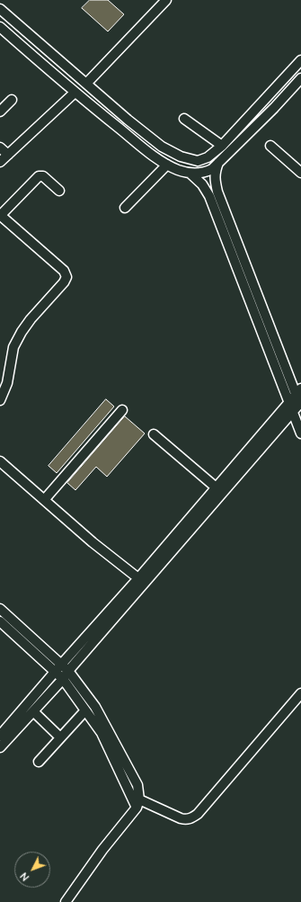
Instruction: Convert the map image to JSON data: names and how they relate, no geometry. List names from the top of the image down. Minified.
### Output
{"north":"bottom left"}
